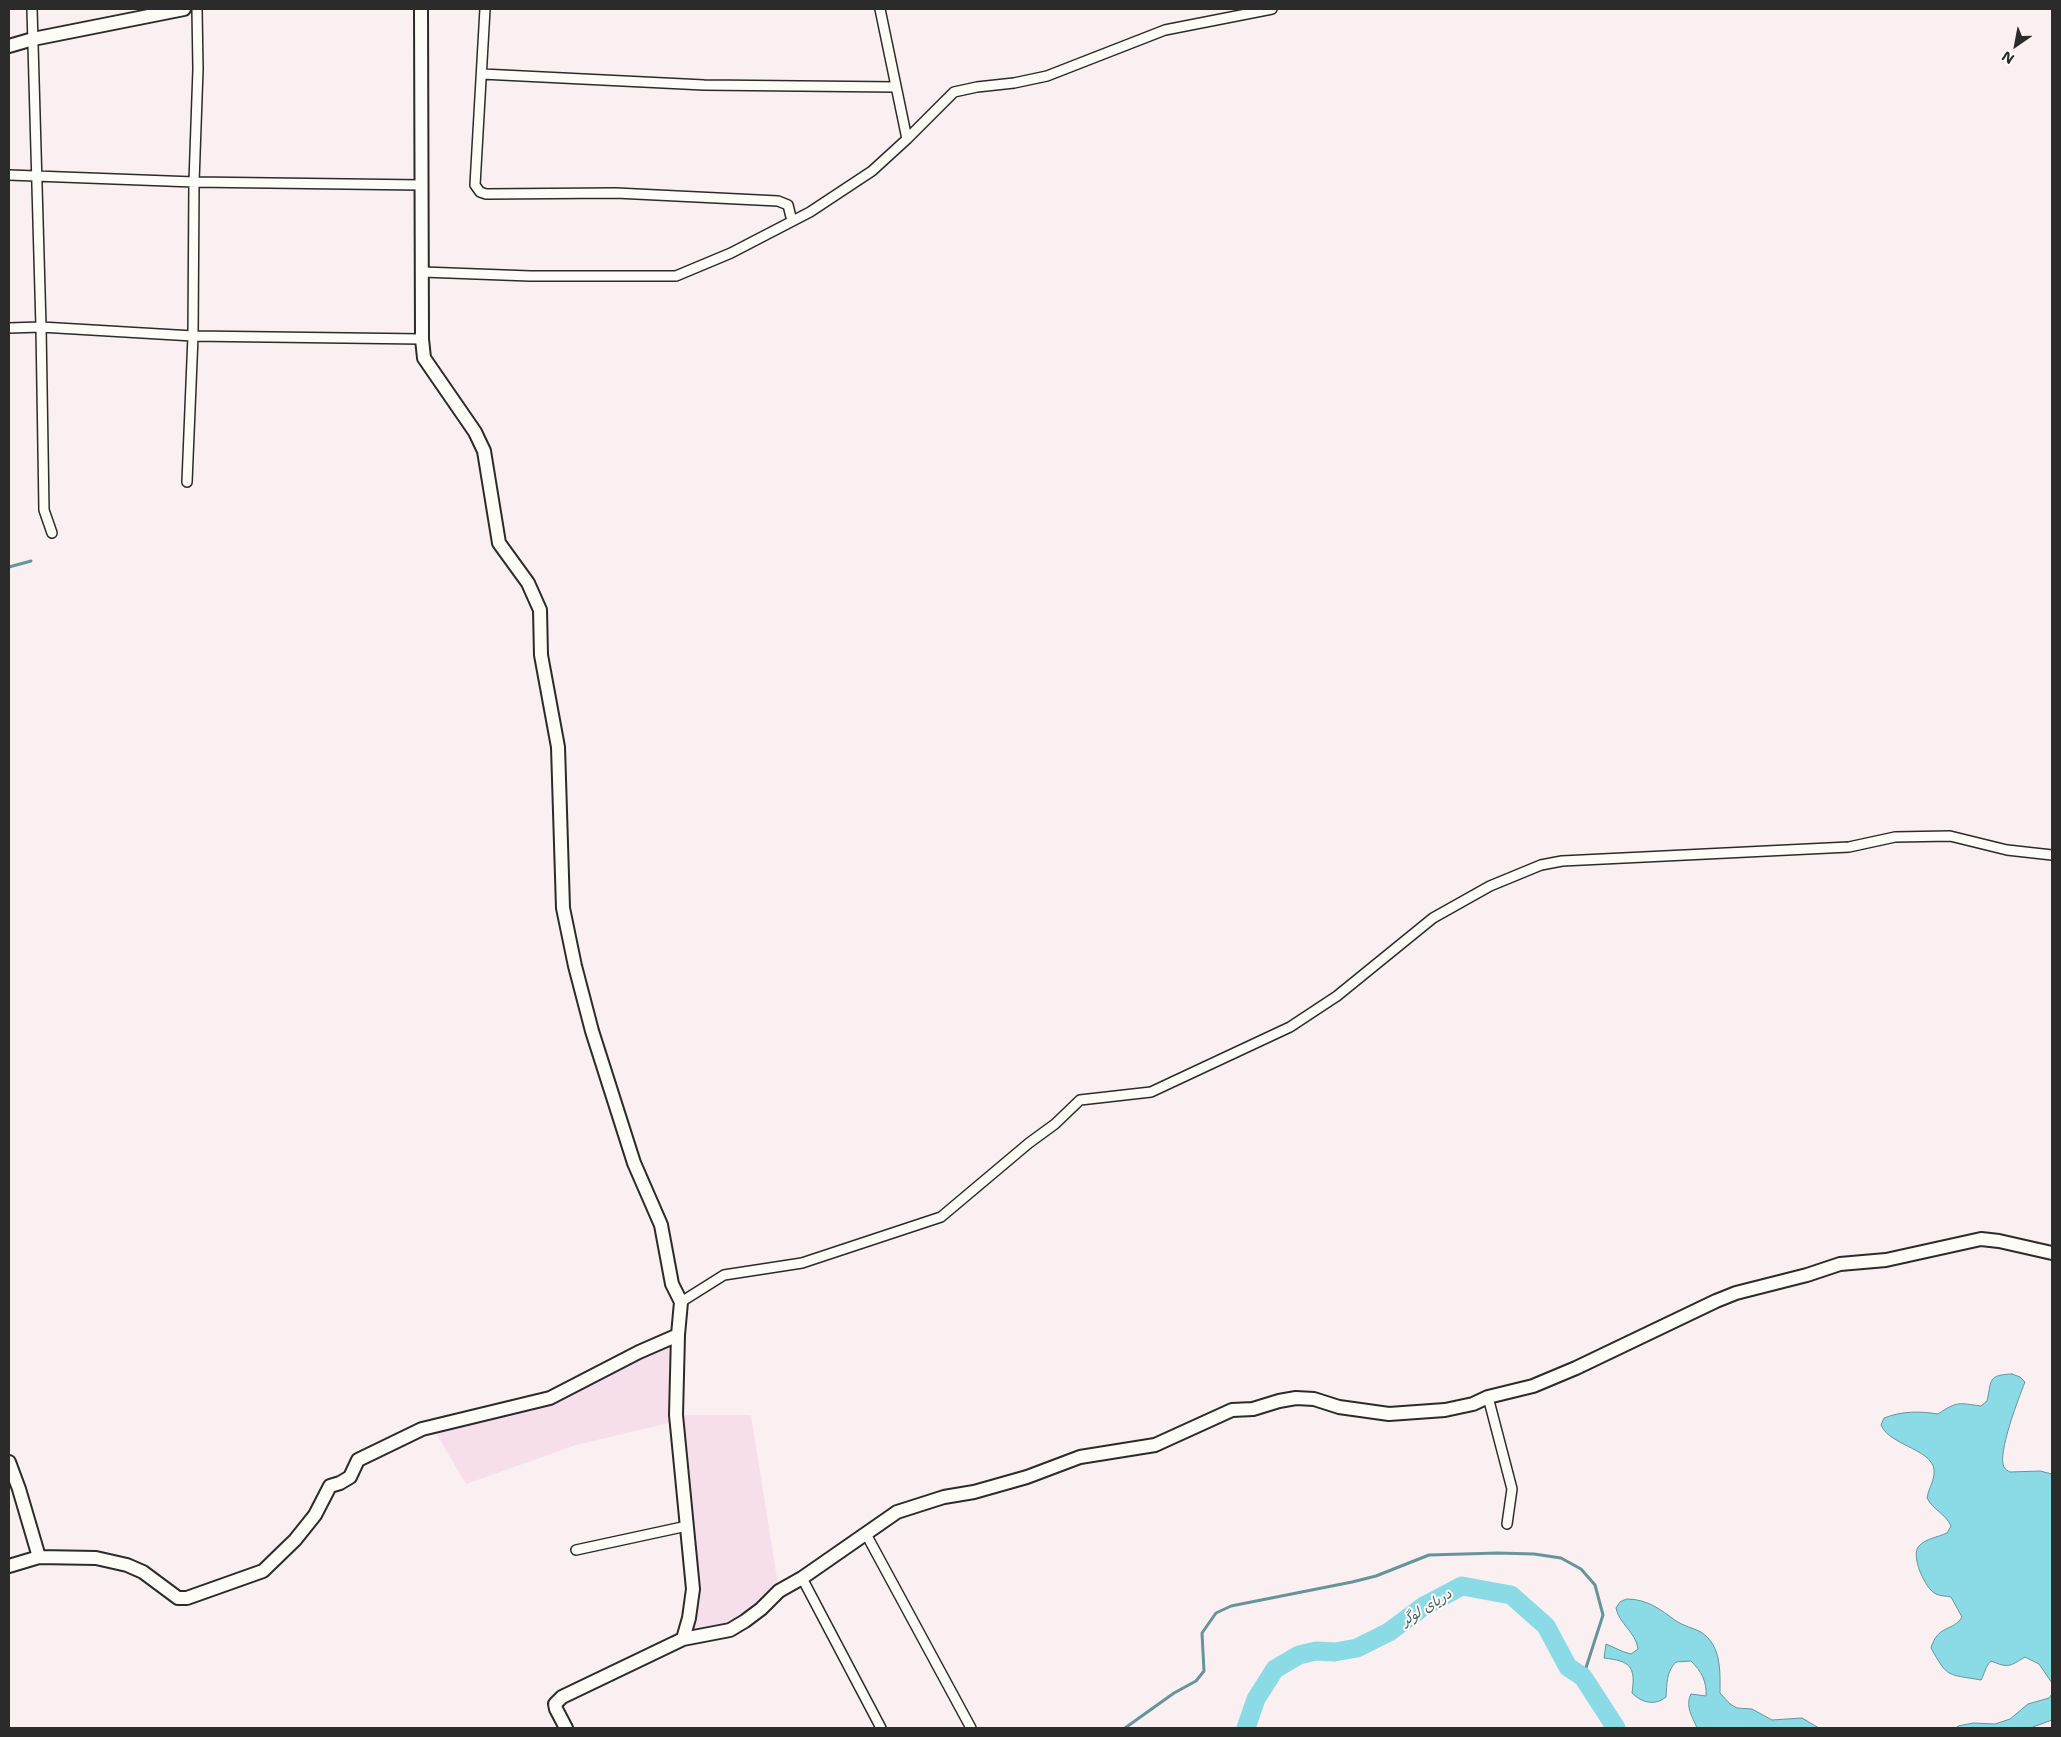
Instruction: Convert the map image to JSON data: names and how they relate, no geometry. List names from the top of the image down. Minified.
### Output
{"water":["دریای لوگر"],"north":"bottom left"}
